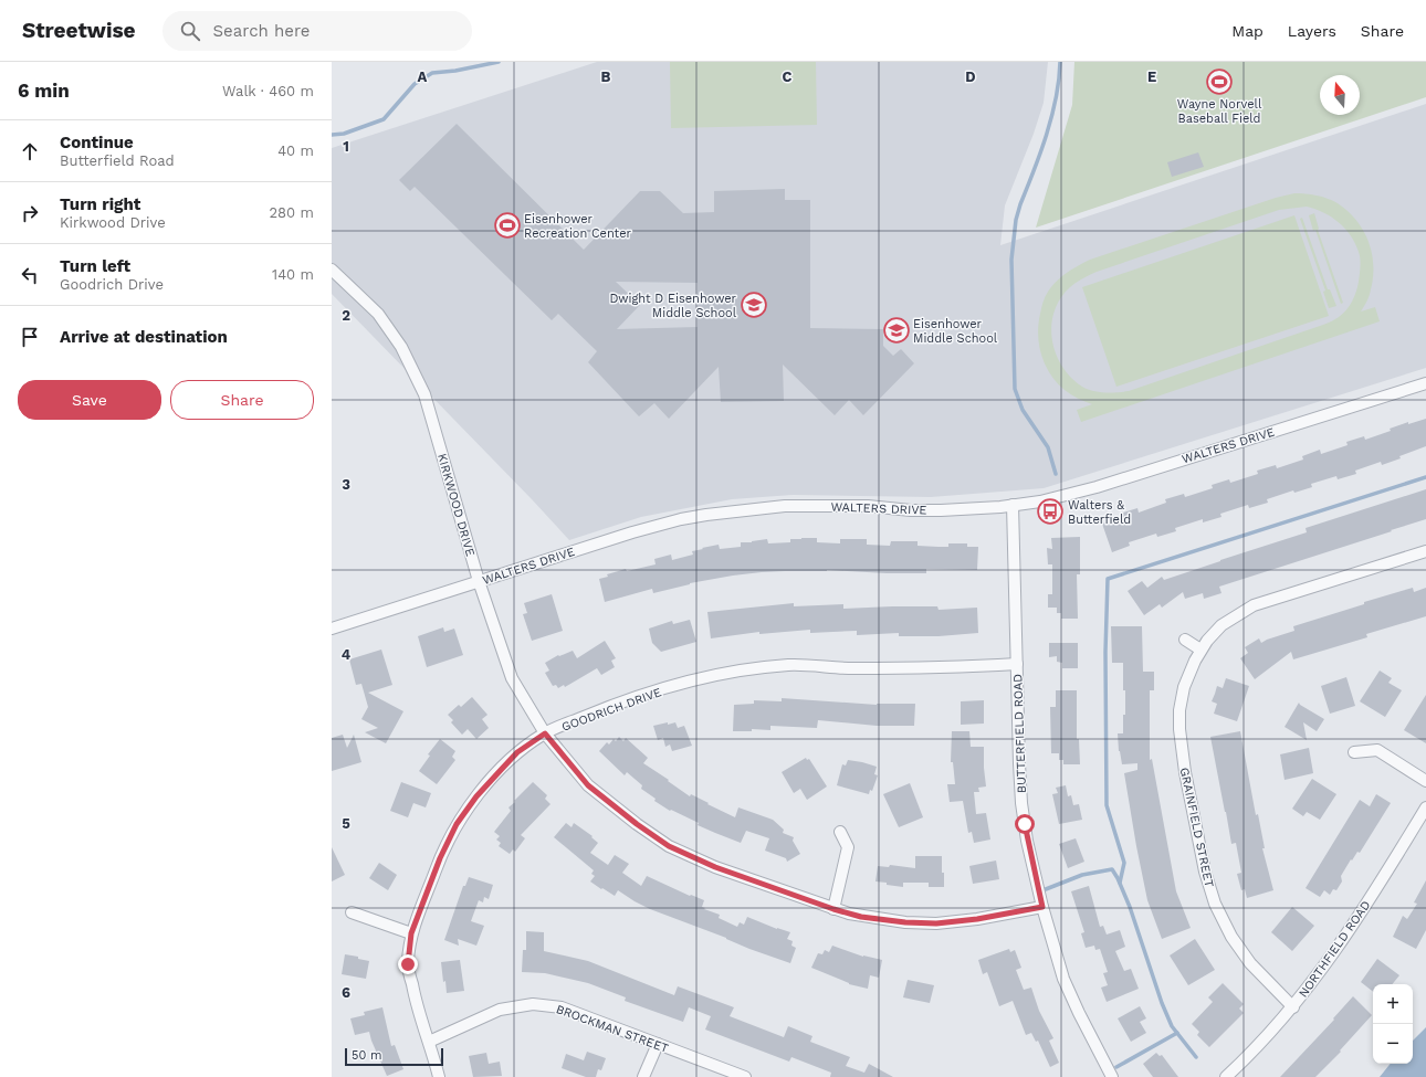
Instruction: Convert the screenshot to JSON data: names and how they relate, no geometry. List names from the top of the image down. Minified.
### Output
{"streets":{"street":["WALTERS DRIVE","KIRKWOOD DRIVE","GOODRICH DRIVE","BUTTERFIELD ROAD","GRAINFIELD STREET","NORTHFIELD ROAD","BROCKMAN STREET"]},"crossings":[["WALTERS DRIVE","KIRKWOOD DRIVE"],["WALTERS DRIVE","BUTTERFIELD ROAD"],["KIRKWOOD DRIVE","GOODRICH DRIVE"],["KIRKWOOD DRIVE","BUTTERFIELD ROAD"],["GOODRICH DRIVE","BUTTERFIELD ROAD"],["GOODRICH DRIVE","BROCKMAN STREET"],["GRAINFIELD STREET","NORTHFIELD ROAD"]],"places":{"sports":["Wayne Norvell Baseball Field","Eisenhower Recreation Center"],"school or university":["Dwight D Eisenhower Middle School","Eisenhower Middle School"],"bus stop":["Walters & Butterfield"]},"scale_bar":"50 m","north":"top","page":{"header":"Streetwise","search":"Search here","nav":["Map","Layers","Share"],"heading":["6 min","Walk · 460 m"],"list":[["Continue","Butterfield Road","40 m"],["Turn right","Kirkwood Drive","280 m"],["Turn left","Goodrich Drive","140 m"],"Arrive at destination"],"buttons":["Save","Share"],"map_buttons":["+","−"],"scale":"50 m"},"grid":{"columns":["A","B","C","D","E"],"rows":["1","2","3","4","5","6"]}}
